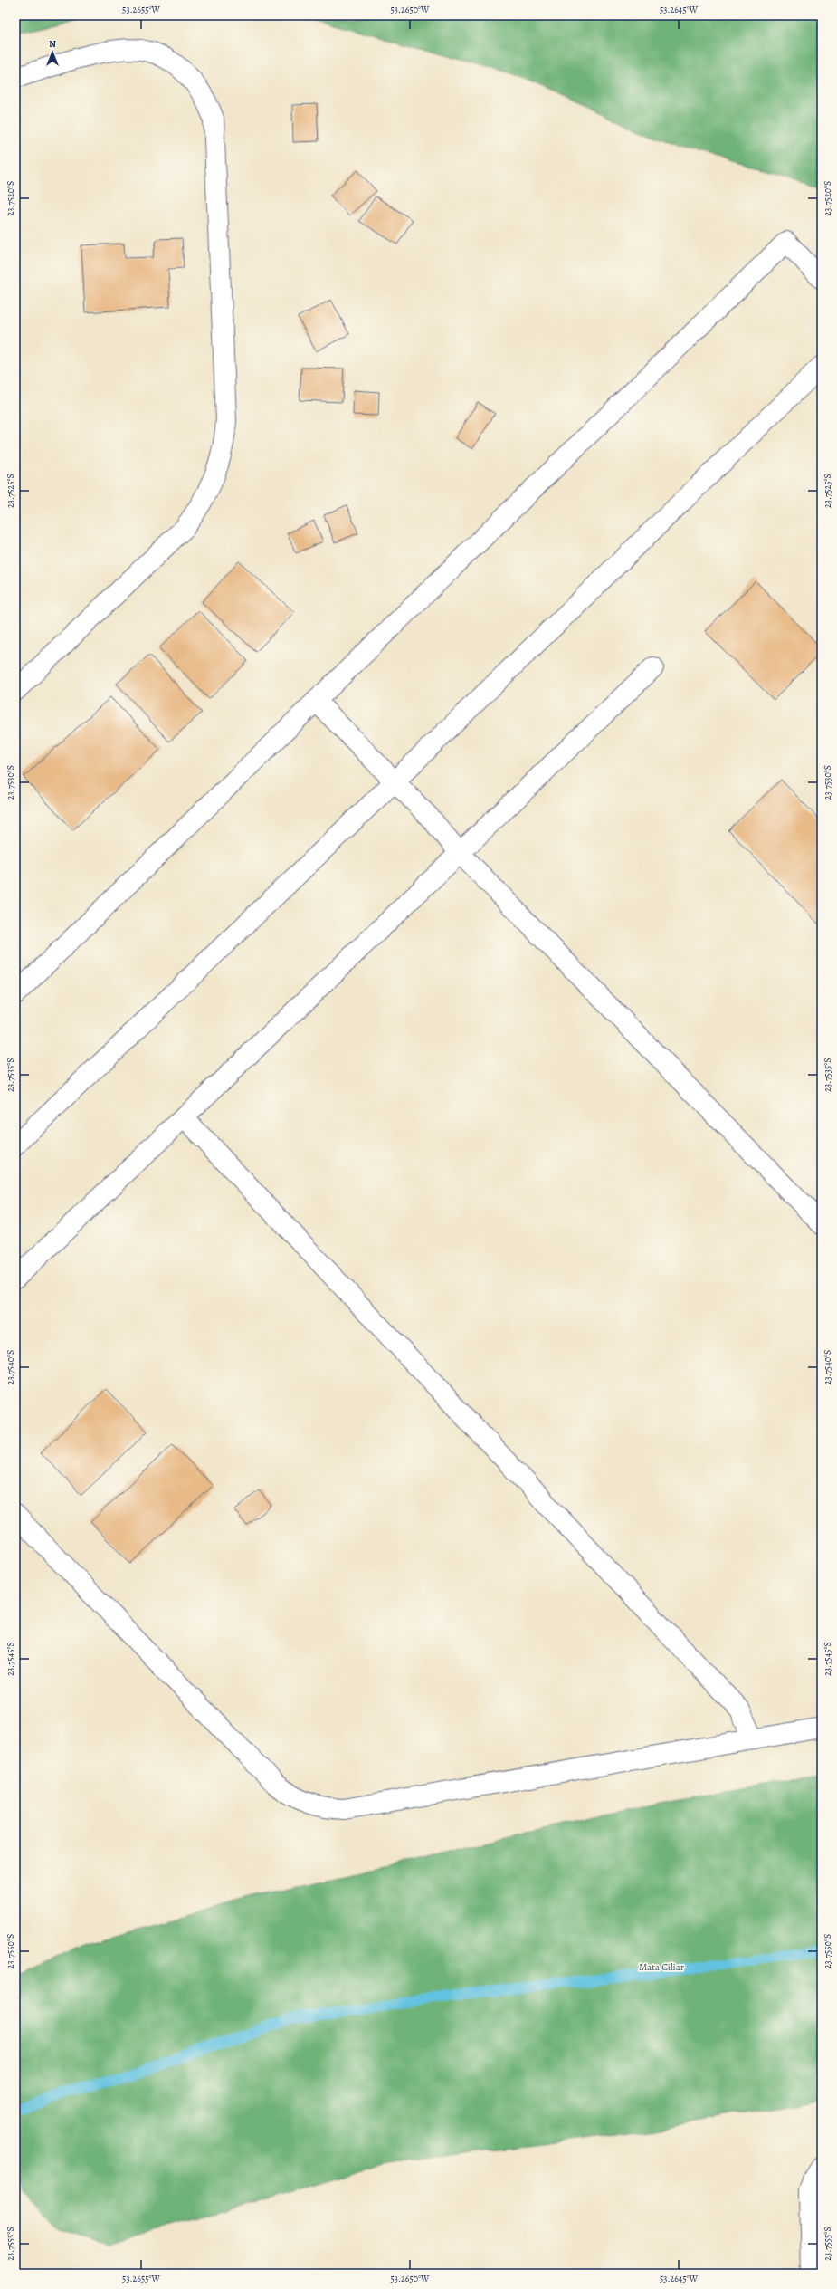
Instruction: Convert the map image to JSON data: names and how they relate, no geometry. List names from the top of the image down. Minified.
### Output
{"parks":["Mata Ciliar"],"north":"top","coordinates":["53.2655°W","53.2650°W","53.2645°W","23.7520°S","23.7525°S","23.7530°S","23.7535°S","23.7540°S","23.7545°S","23.7550°S","23.7555°S"]}
